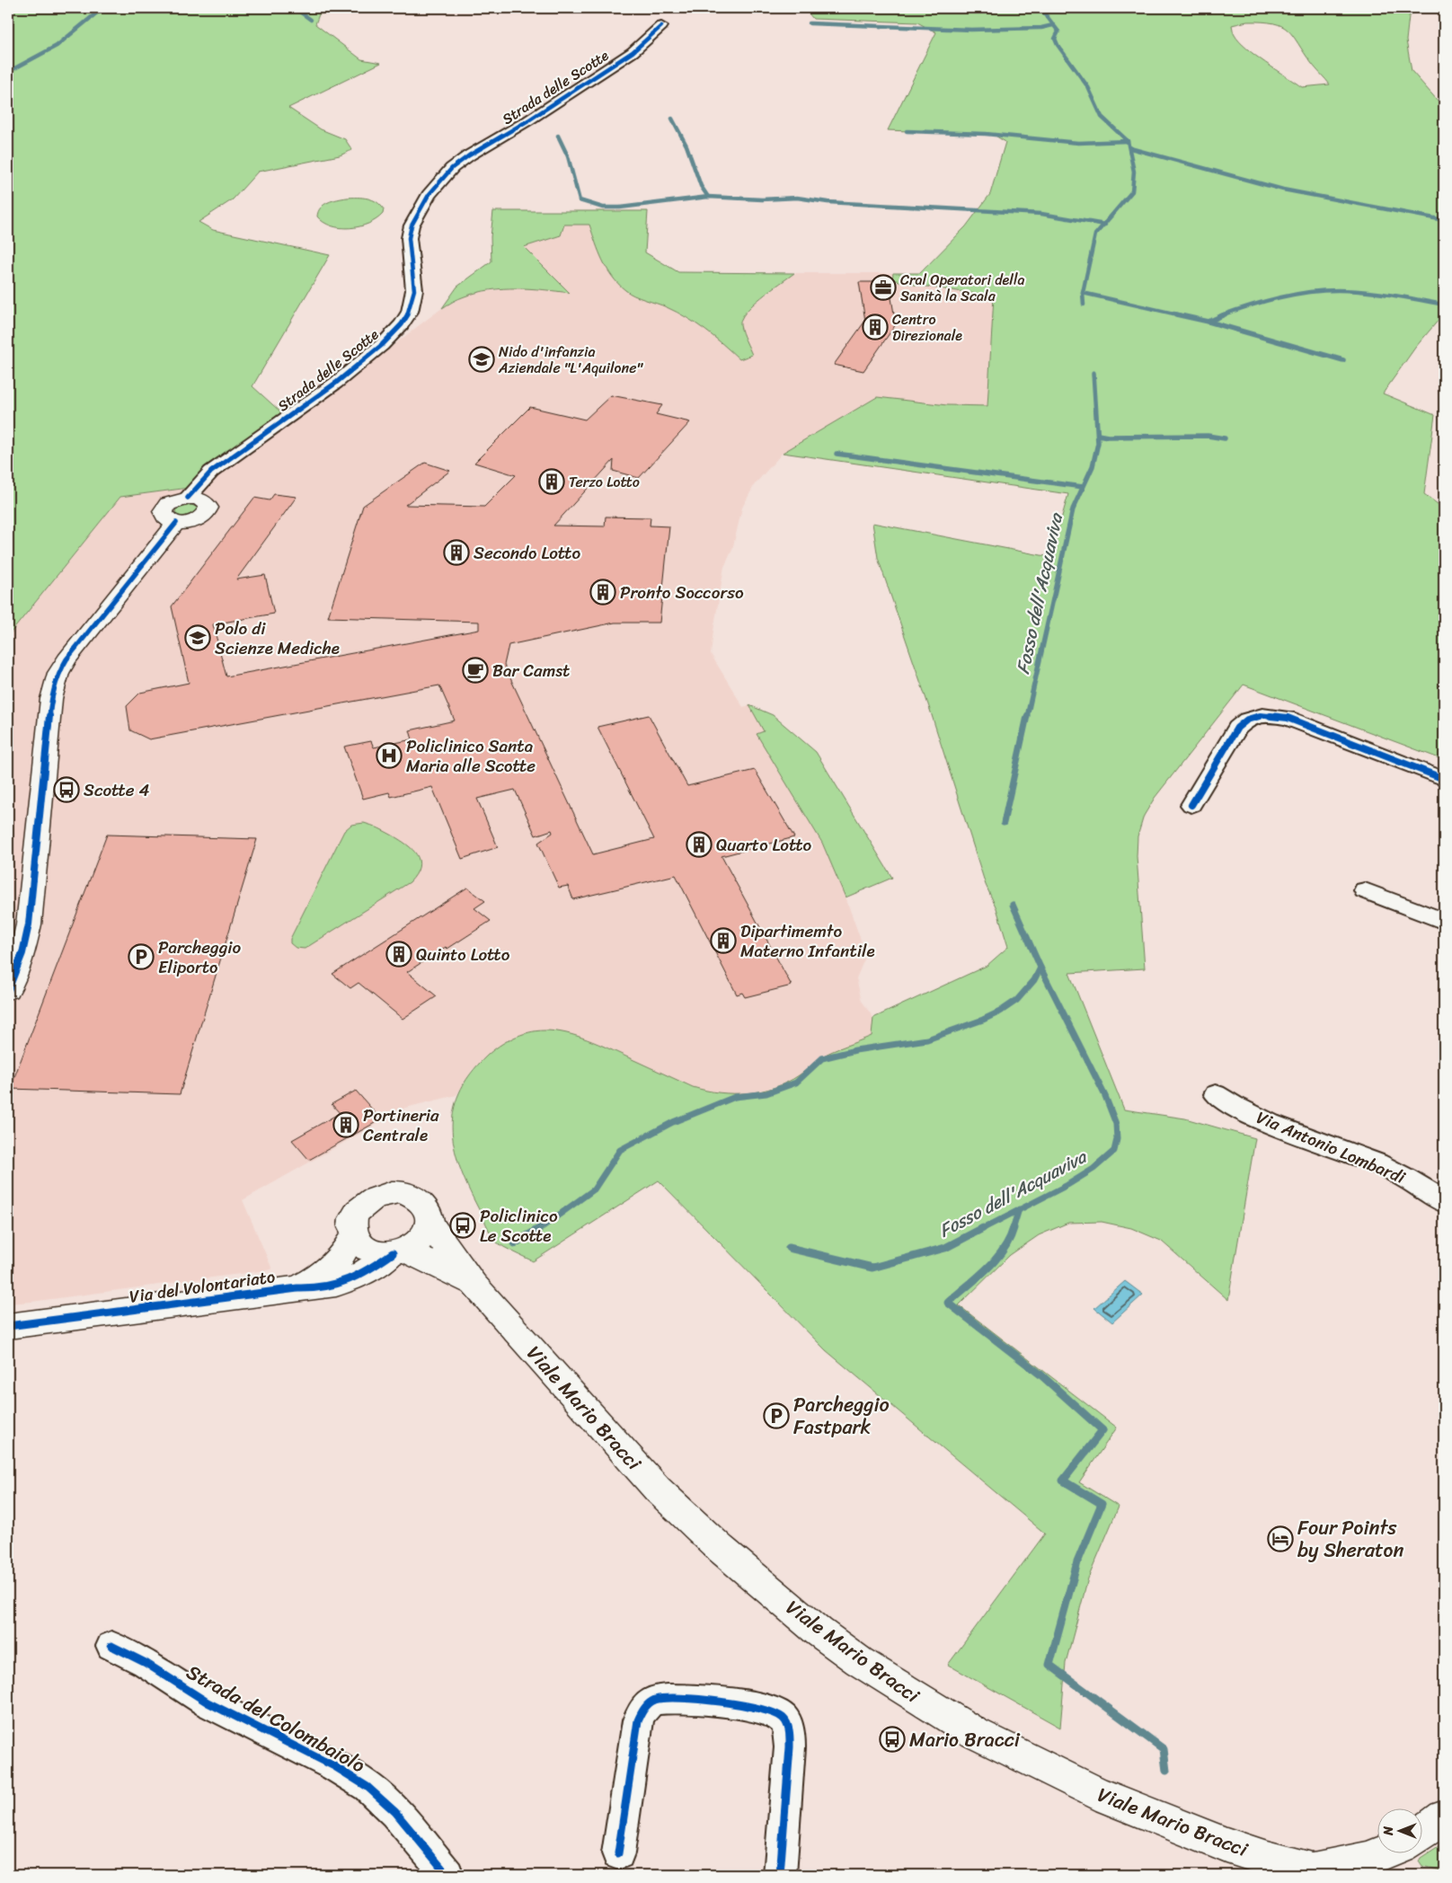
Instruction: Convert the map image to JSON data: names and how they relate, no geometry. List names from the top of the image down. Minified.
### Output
{"streets":{"street":["Strada delle Scotte","Via Antonio Lombardi","Via del Volontariato","Viale Mario Bracci","Strada del Colombaiolo"]},"crossings":[["Via del Volontariato","Viale Mario Bracci"]],"water":["Fosso dell'Acquaviva"],"places":{"office":["Cral Operatori della Sanità la Scala"],"building":["Centro Direzionale","Terzo Lotto","Secondo Lotto","Pronto Soccorso","Quarto Lotto","Dipartimemto Materno Infantile","Quinto Lotto","Portineria Centrale"],"school or university":["Nido d'infanzia Aziendale \"L'Aquilone\"","Polo di Scienze Mediche"],"cafe":["Bar Camst"],"hospital":["Policlinico Santa Maria alle Scotte"],"bus stop":["Scotte 4","Policlinico Le Scotte","Mario Bracci"],"parking":["Parcheggio Eliporto","Parcheggio Fastpark"],"hotel":["Four Points by Sheraton"]},"north":"left"}
